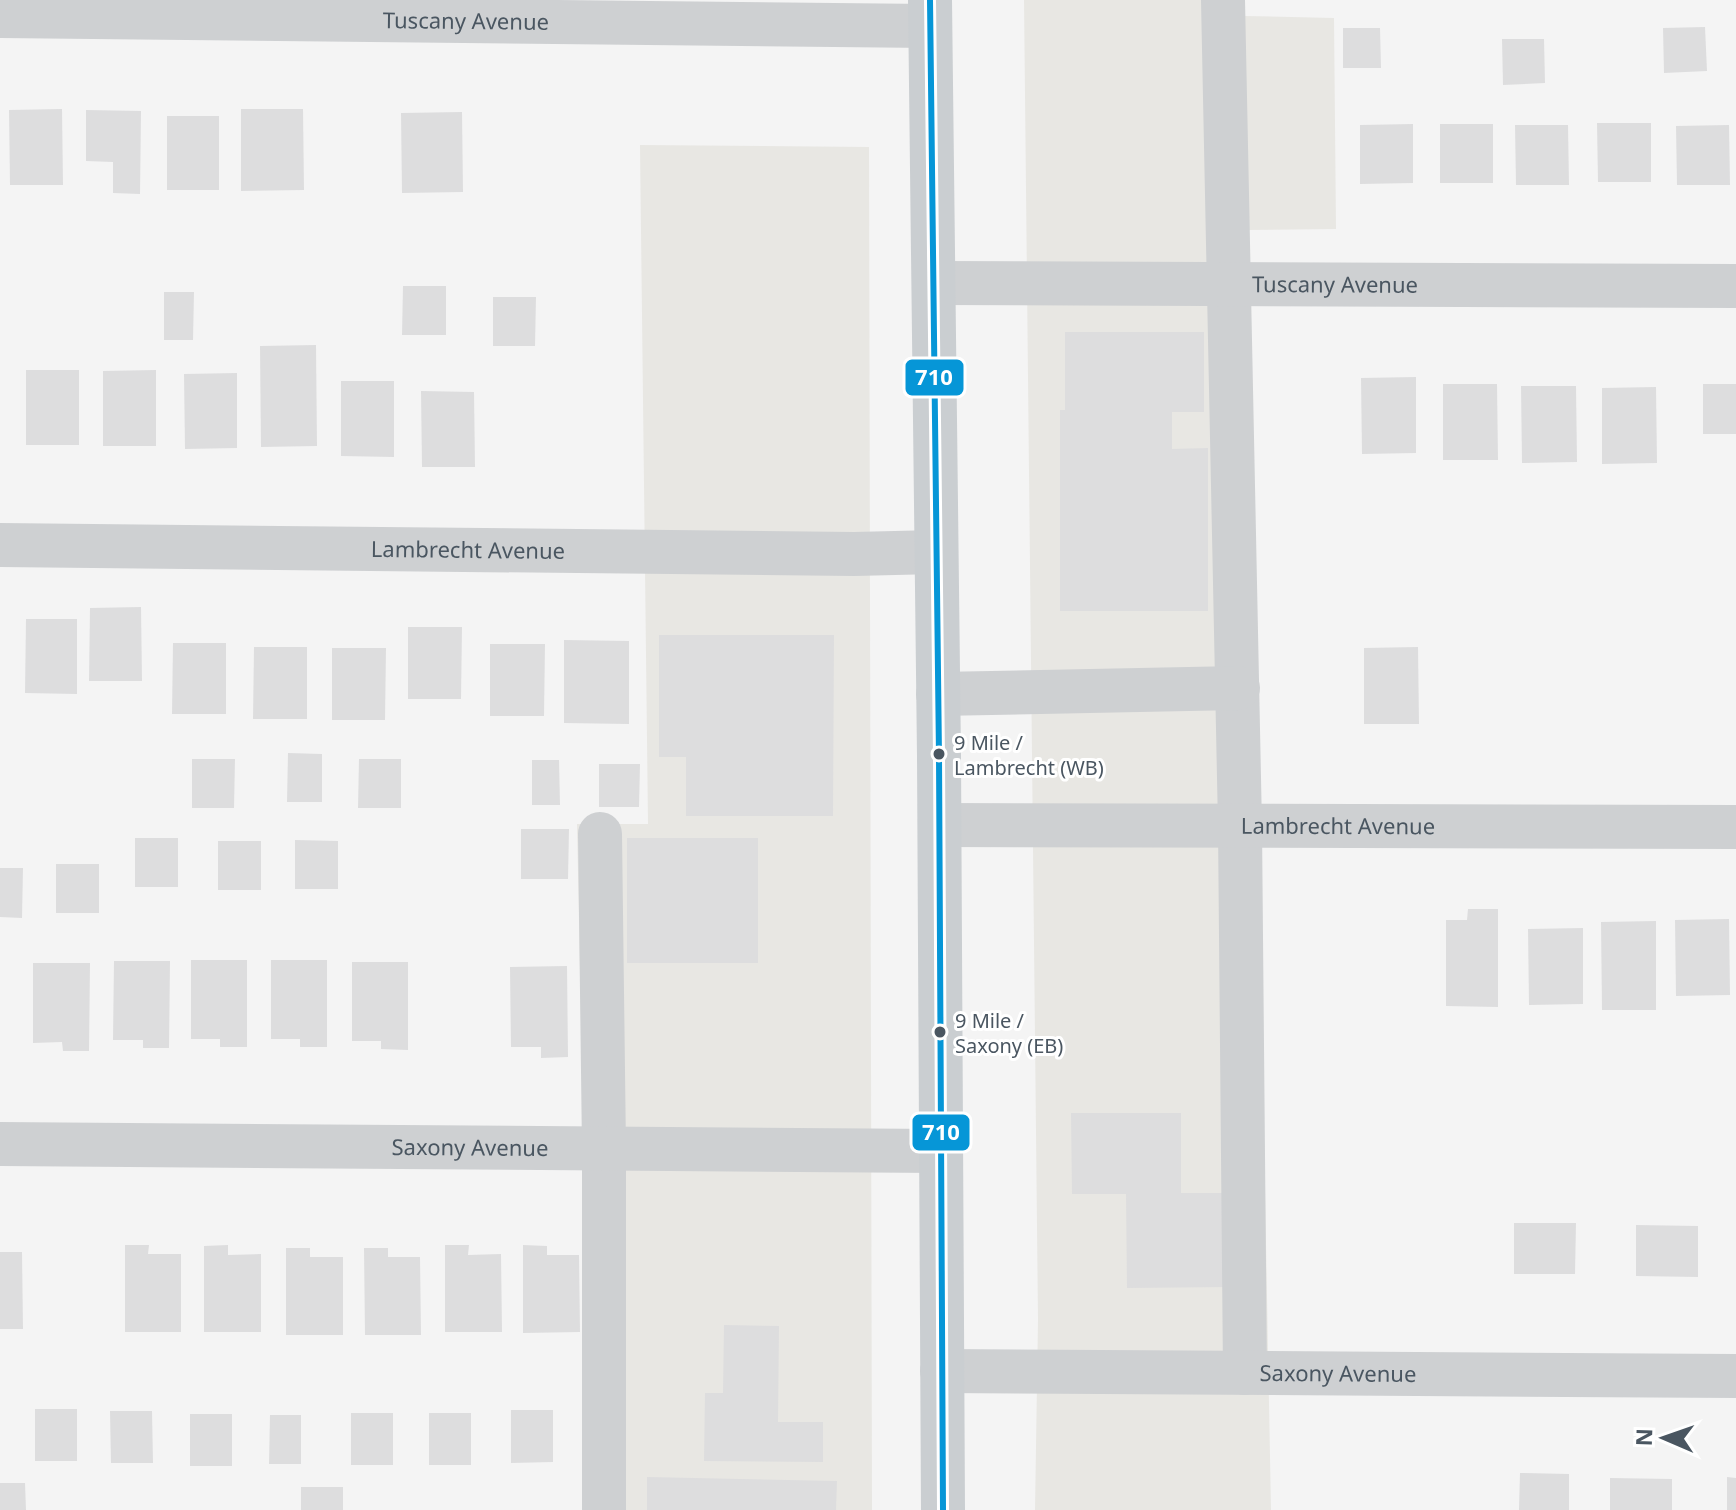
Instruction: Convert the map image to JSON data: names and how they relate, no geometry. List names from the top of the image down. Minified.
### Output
{"streets":{"street":["Tuscany Avenue","Lambrecht Avenue","Saxony Avenue"]},"places":["9 Mile / Lambrecht (WB)","9 Mile / Saxony (EB)"],"lines":["transit line 710"],"north":"left"}
